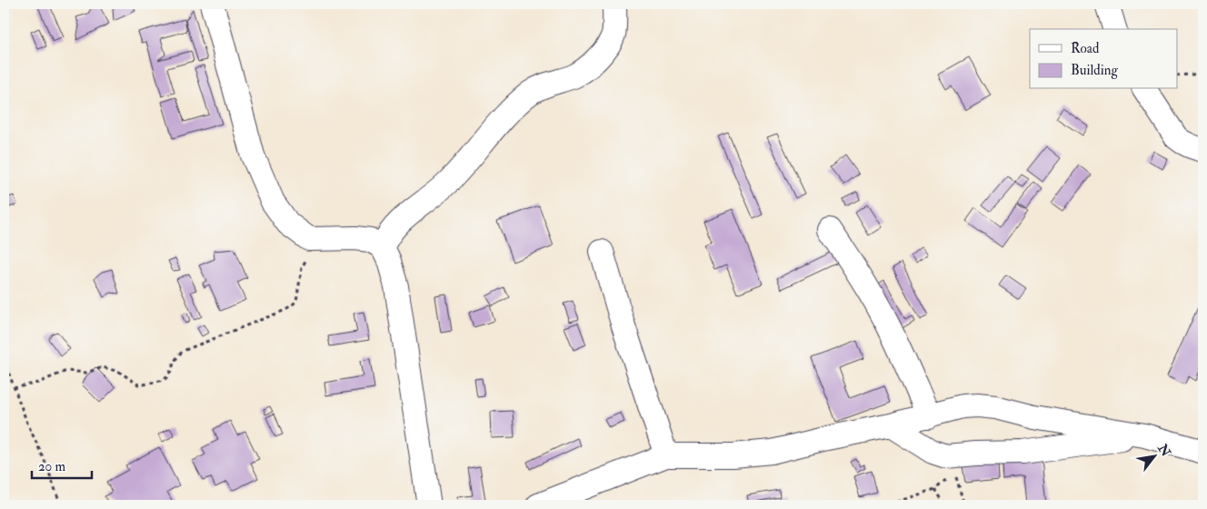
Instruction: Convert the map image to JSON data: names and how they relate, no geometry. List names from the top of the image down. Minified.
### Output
{"legend":["Road","Building"],"scale_bar":"20 m","north":"top right"}
